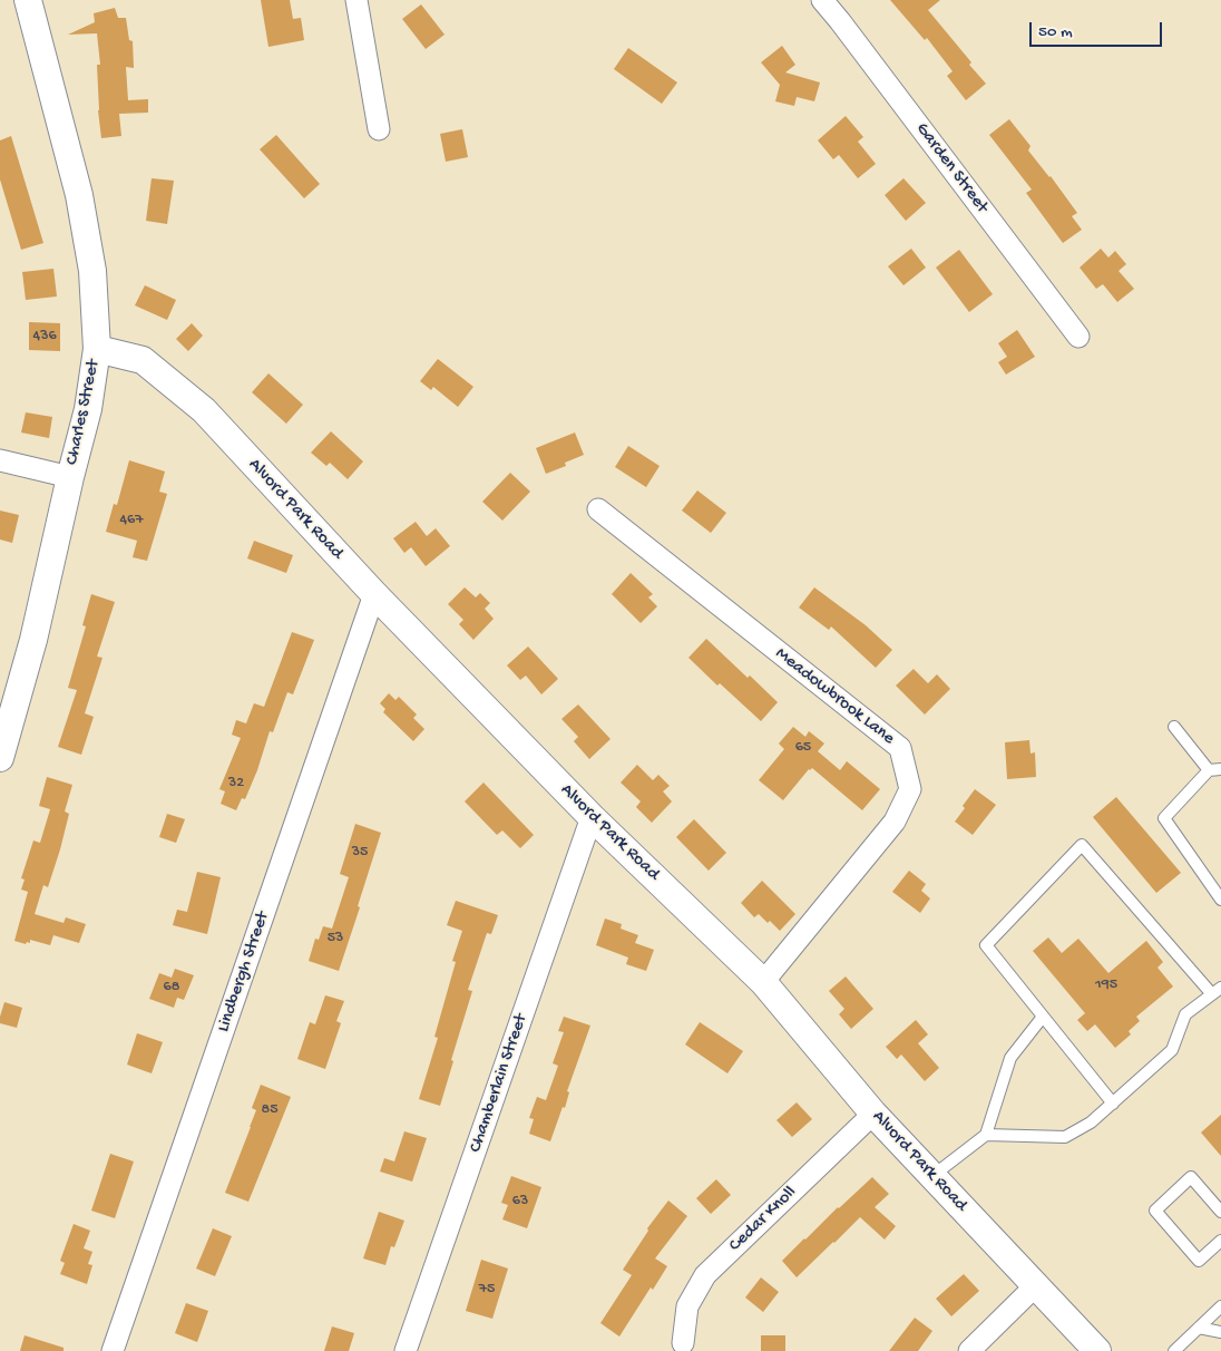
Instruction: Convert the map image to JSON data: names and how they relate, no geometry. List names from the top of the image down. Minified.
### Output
{"streets":{"street":["Garden Street","Charles Street","Alvord Park Road","Meadowbrook Lane","Lindbergh Street","Chamberlain Street","Cedar Knoll"]},"crossings":[["Charles Street","Alvord Park Road"],["Alvord Park Road","Meadowbrook Lane"],["Alvord Park Road","Lindbergh Street"],["Alvord Park Road","Chamberlain Street"],["Alvord Park Road","Cedar Knoll"]],"house_numbers":["436","467","65","32","35","53","195","68","85","63","75"],"scale_bar":"50 m"}
